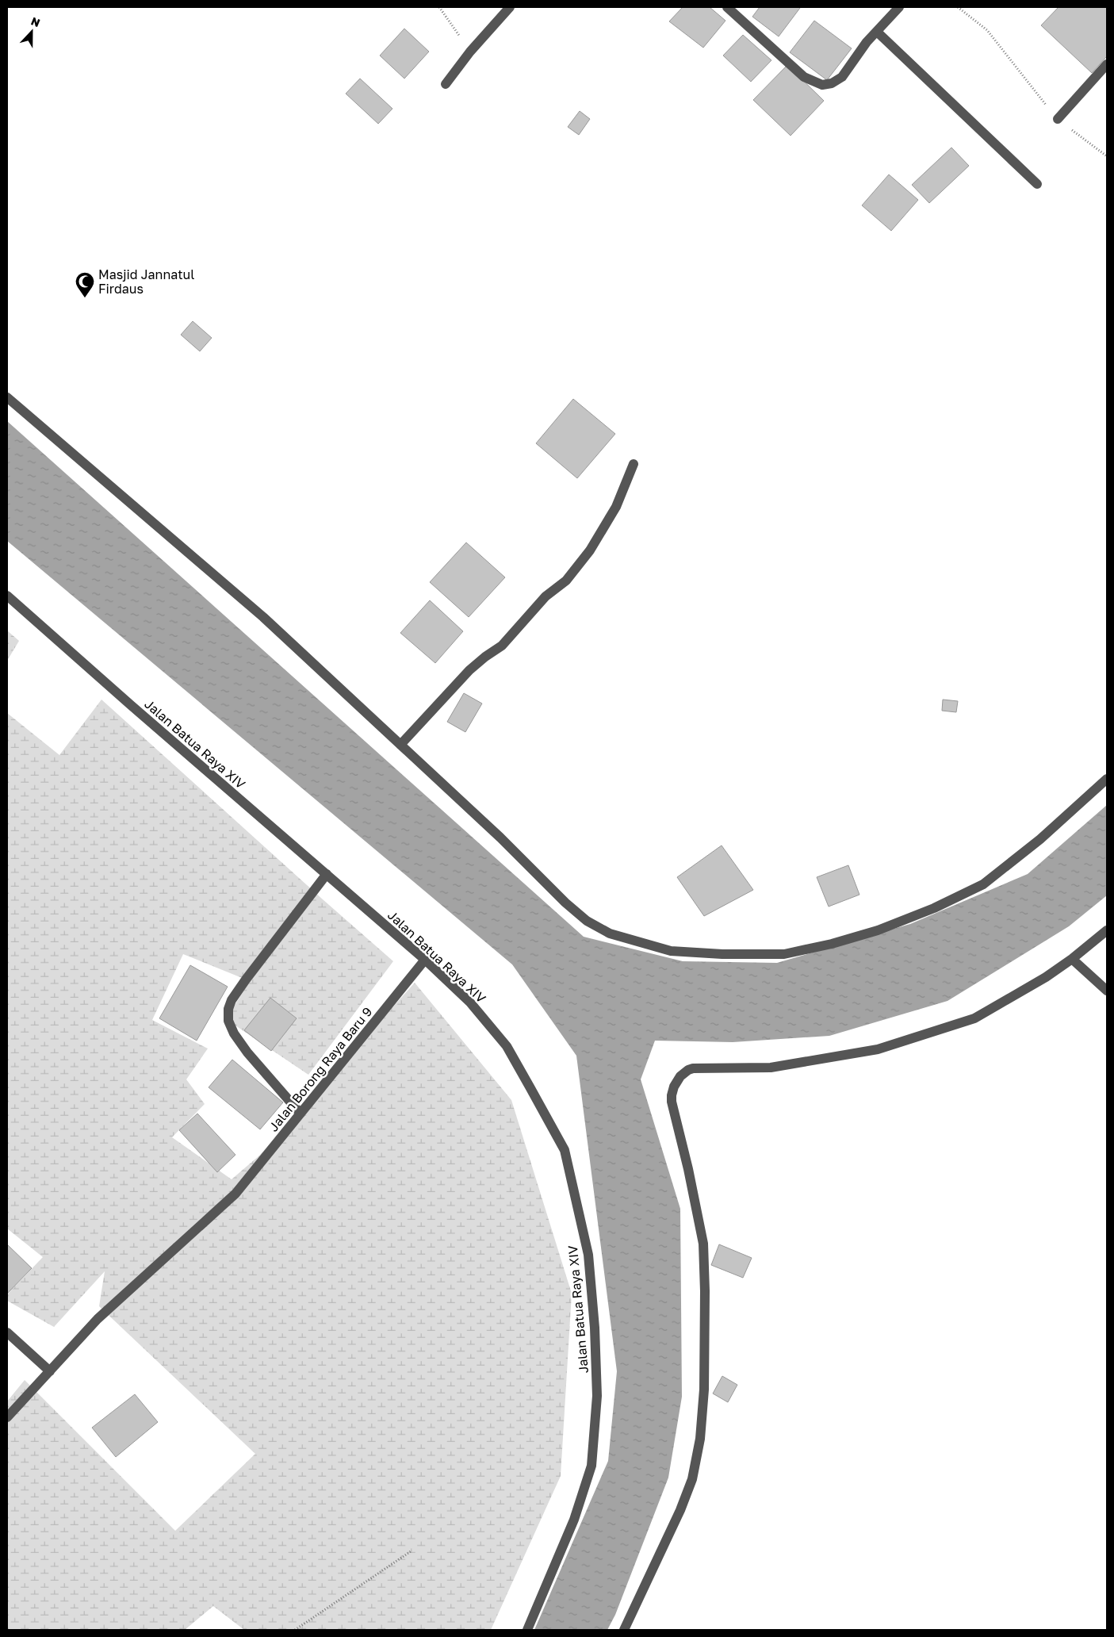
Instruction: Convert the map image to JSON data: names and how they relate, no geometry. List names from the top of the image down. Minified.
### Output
{"streets":{"street":["Jalan Batua Raya XIV","Jalan Borong Raya Baru 9"]},"crossings":[["Jalan Batua Raya XIV","Jalan Borong Raya Baru 9"]],"places":{"mosque":["Masjid Jannatul Firdaus"]},"north":"top"}
